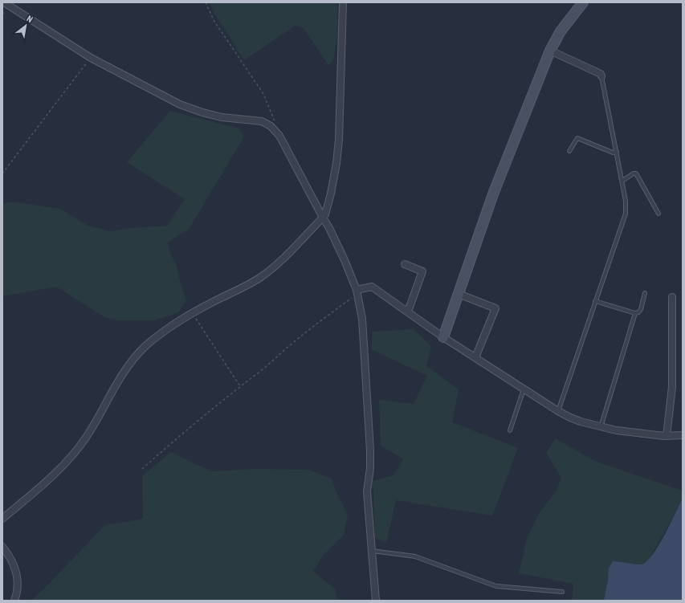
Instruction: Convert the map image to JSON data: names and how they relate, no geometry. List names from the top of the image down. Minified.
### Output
{"north":"top right"}
